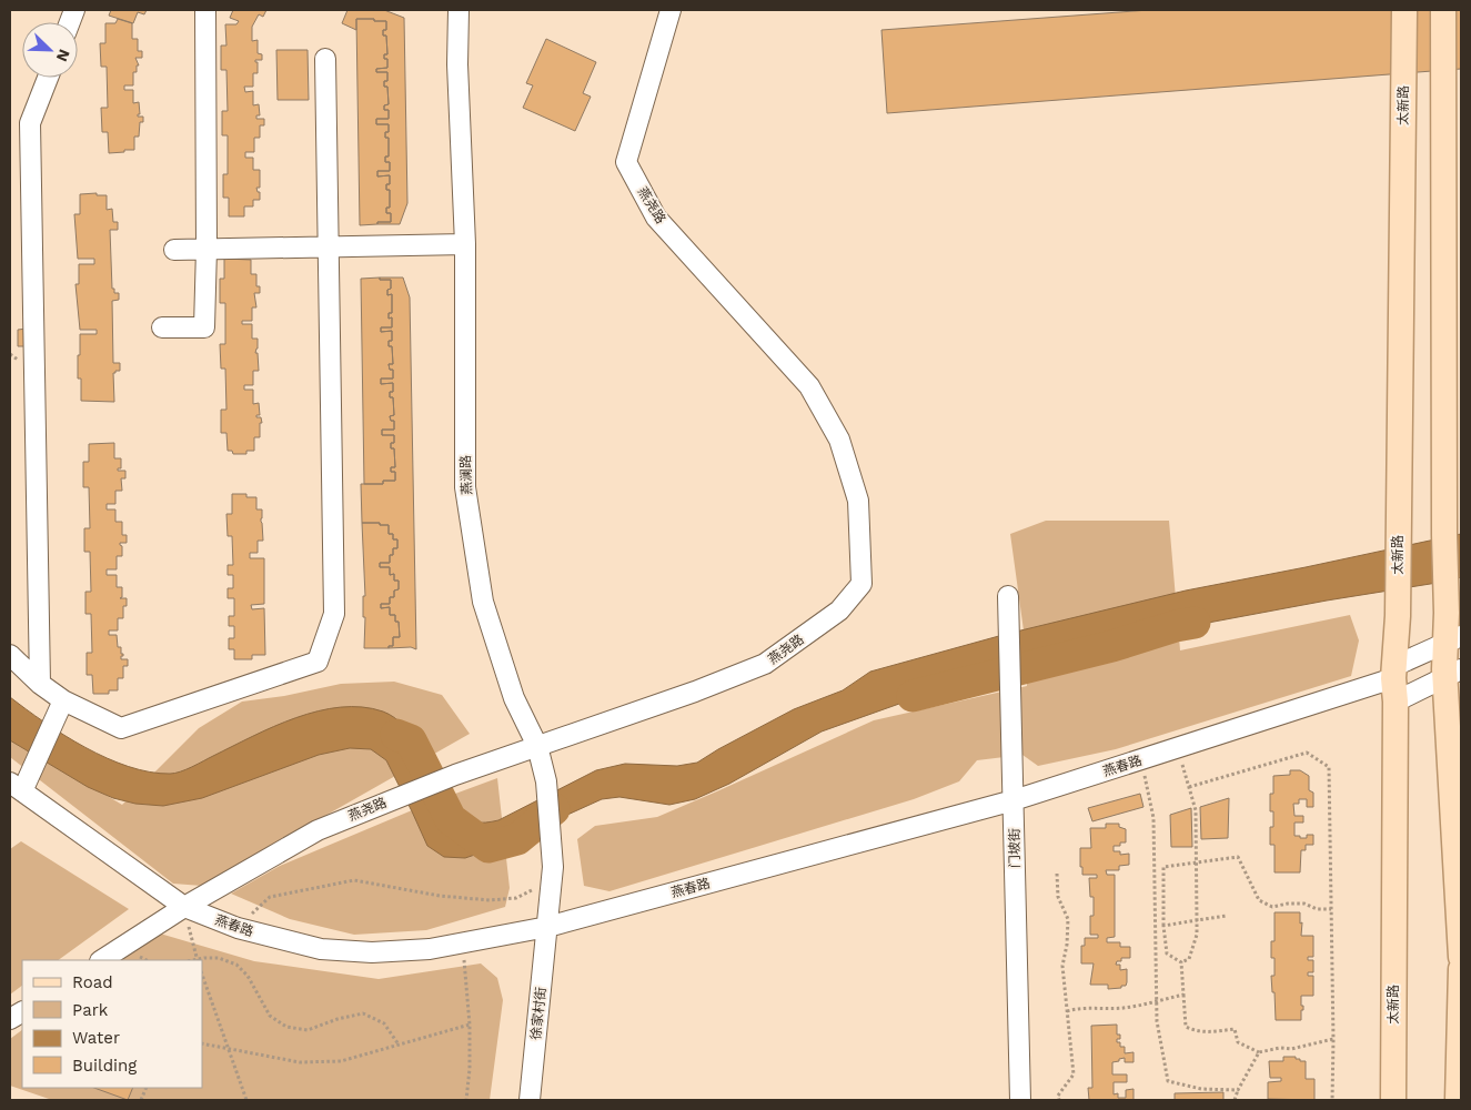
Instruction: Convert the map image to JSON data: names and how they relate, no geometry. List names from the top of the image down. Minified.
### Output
{"streets":{"main road":["太新路"],"street":["燕尧路","燕澜路","燕春路","门坡街","徐家村街"]},"crossings":[["太新路","燕春路"],["燕尧路","燕澜路"],["燕尧路","燕春路"],["燕澜路","燕春路"],["燕澜路","徐家村街"],["燕春路","门坡街"],["燕春路","徐家村街"]],"legend":["Road","Park","Water","Building"],"north":"bottom right"}
